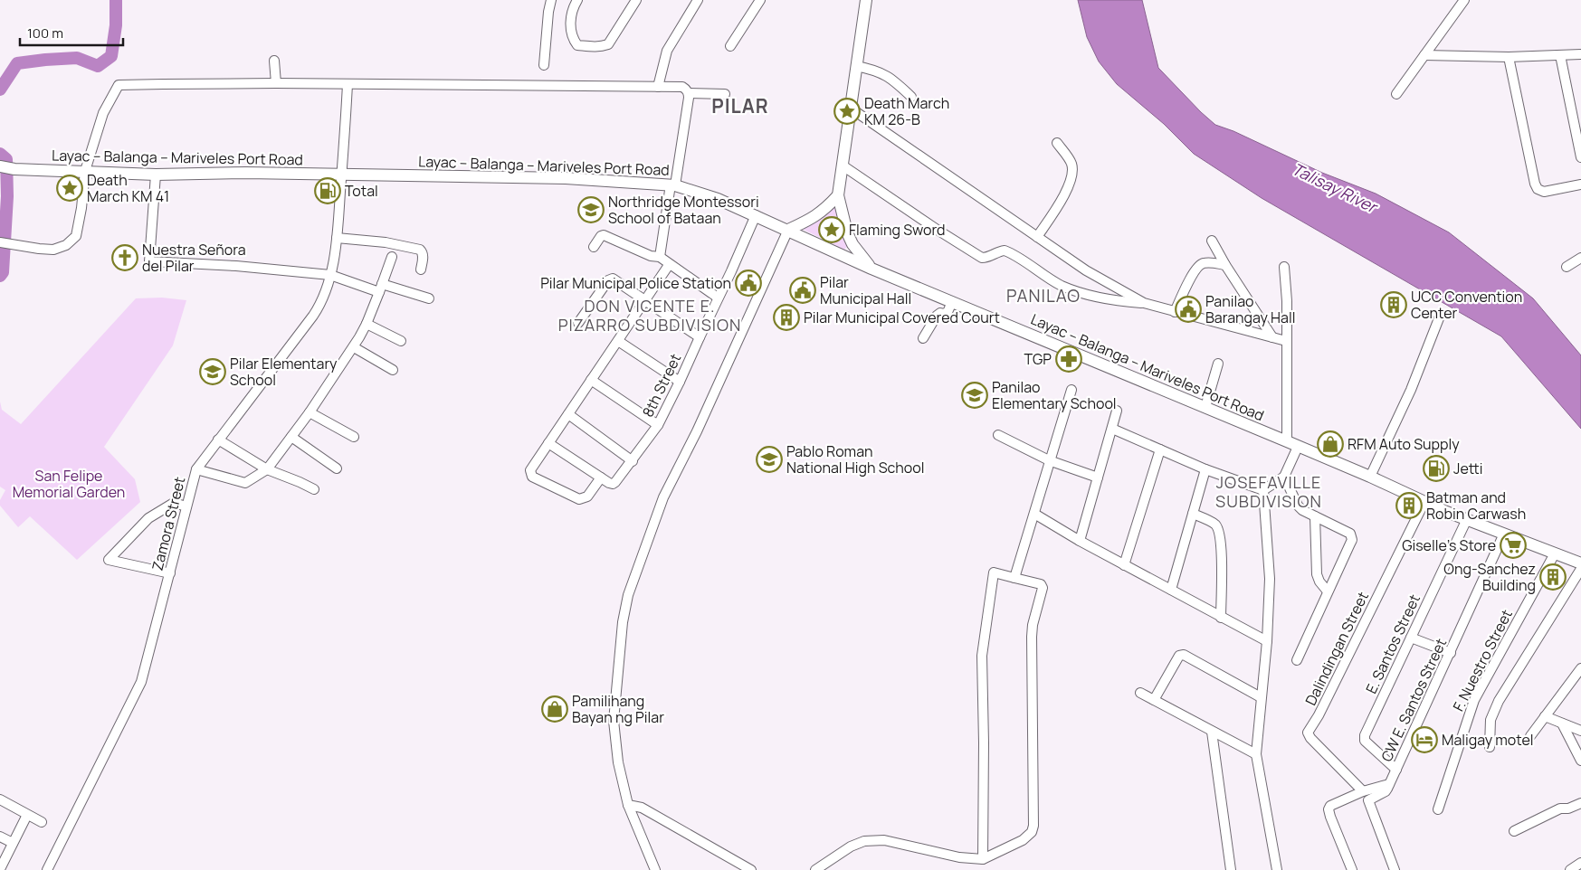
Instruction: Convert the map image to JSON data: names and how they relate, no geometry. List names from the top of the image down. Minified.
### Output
{"streets":{"main road":["Layac – Balanga – Mariveles Port Road"],"street":["8th Street","Zamora Street","E. Santos Street","Dalindingan Street","F. Nuestro Street","CW E. Santos Street"]},"crossings":[["Layac – Balanga – Mariveles Port Road","8th Street"],["Layac – Balanga – Mariveles Port Road","Zamora Street"],["Layac – Balanga – Mariveles Port Road","E. Santos Street"],["Layac – Balanga – Mariveles Port Road","Dalindingan Street"],["Layac – Balanga – Mariveles Port Road","F. Nuestro Street"],["Layac – Balanga – Mariveles Port Road","CW E. Santos Street"],["E. Santos Street","CW E. Santos Street"]],"districts":["PILAR","PANILAO","DON VICENTE E. PIZARRO SUBDIVISION","JOSEFAVILLE SUBDIVISION"],"water":["Talisay River"],"parks":["San Felipe Memorial Garden"],"places":{"place":["Death March KM 26-B","Death March KM 41","Flaming Sword"],"fuel station":["Total","Jetti"],"school or university":["Northridge Montessori School of Bataan","Pilar Elementary School","Panilao Elementary School","Pablo Roman National High School"],"church":["Nuestra Señora del Pilar"],"public building":["Pilar Municipal Police Station","Pilar Municipal Hall","Panilao Barangay Hall"],"building":["UCC Convention Center","Pilar Municipal Covered Court","Batman and Robin Carwash","Ong-Sanchez Building"],"pharmacy":["TGP"],"shop":["RFM Auto Supply","Pamilihang Bayan ng Pilar"],"supermarket":["Giselle's Store"],"hotel":["Maligay motel"]},"scale_bar":"100 m"}
